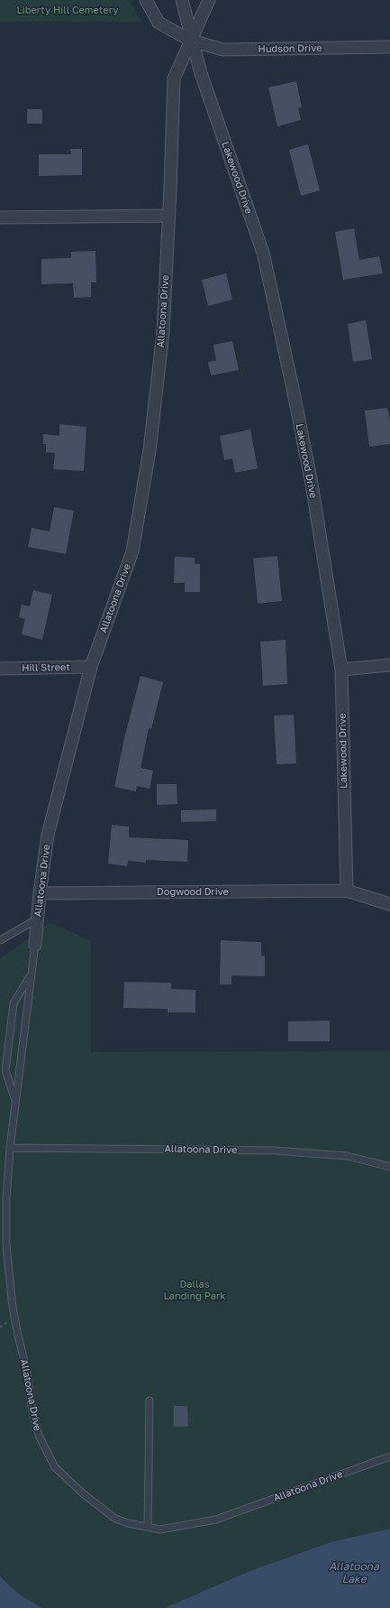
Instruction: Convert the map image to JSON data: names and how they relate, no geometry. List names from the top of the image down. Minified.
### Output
{"streets":{"street":["Hudson Drive","Lakewood Drive","Allatoona Drive","Hill Street","Dogwood Drive"]},"crossings":[["Hudson Drive","Lakewood Drive"],["Hudson Drive","Allatoona Drive"],["Lakewood Drive","Allatoona Drive"],["Lakewood Drive","Dogwood Drive"],["Allatoona Drive","Hill Street"],["Allatoona Drive","Dogwood Drive"]],"water":["Allatoona Lake"],"parks":["Liberty Hill Cemetery","Dallas Landing Park"]}
